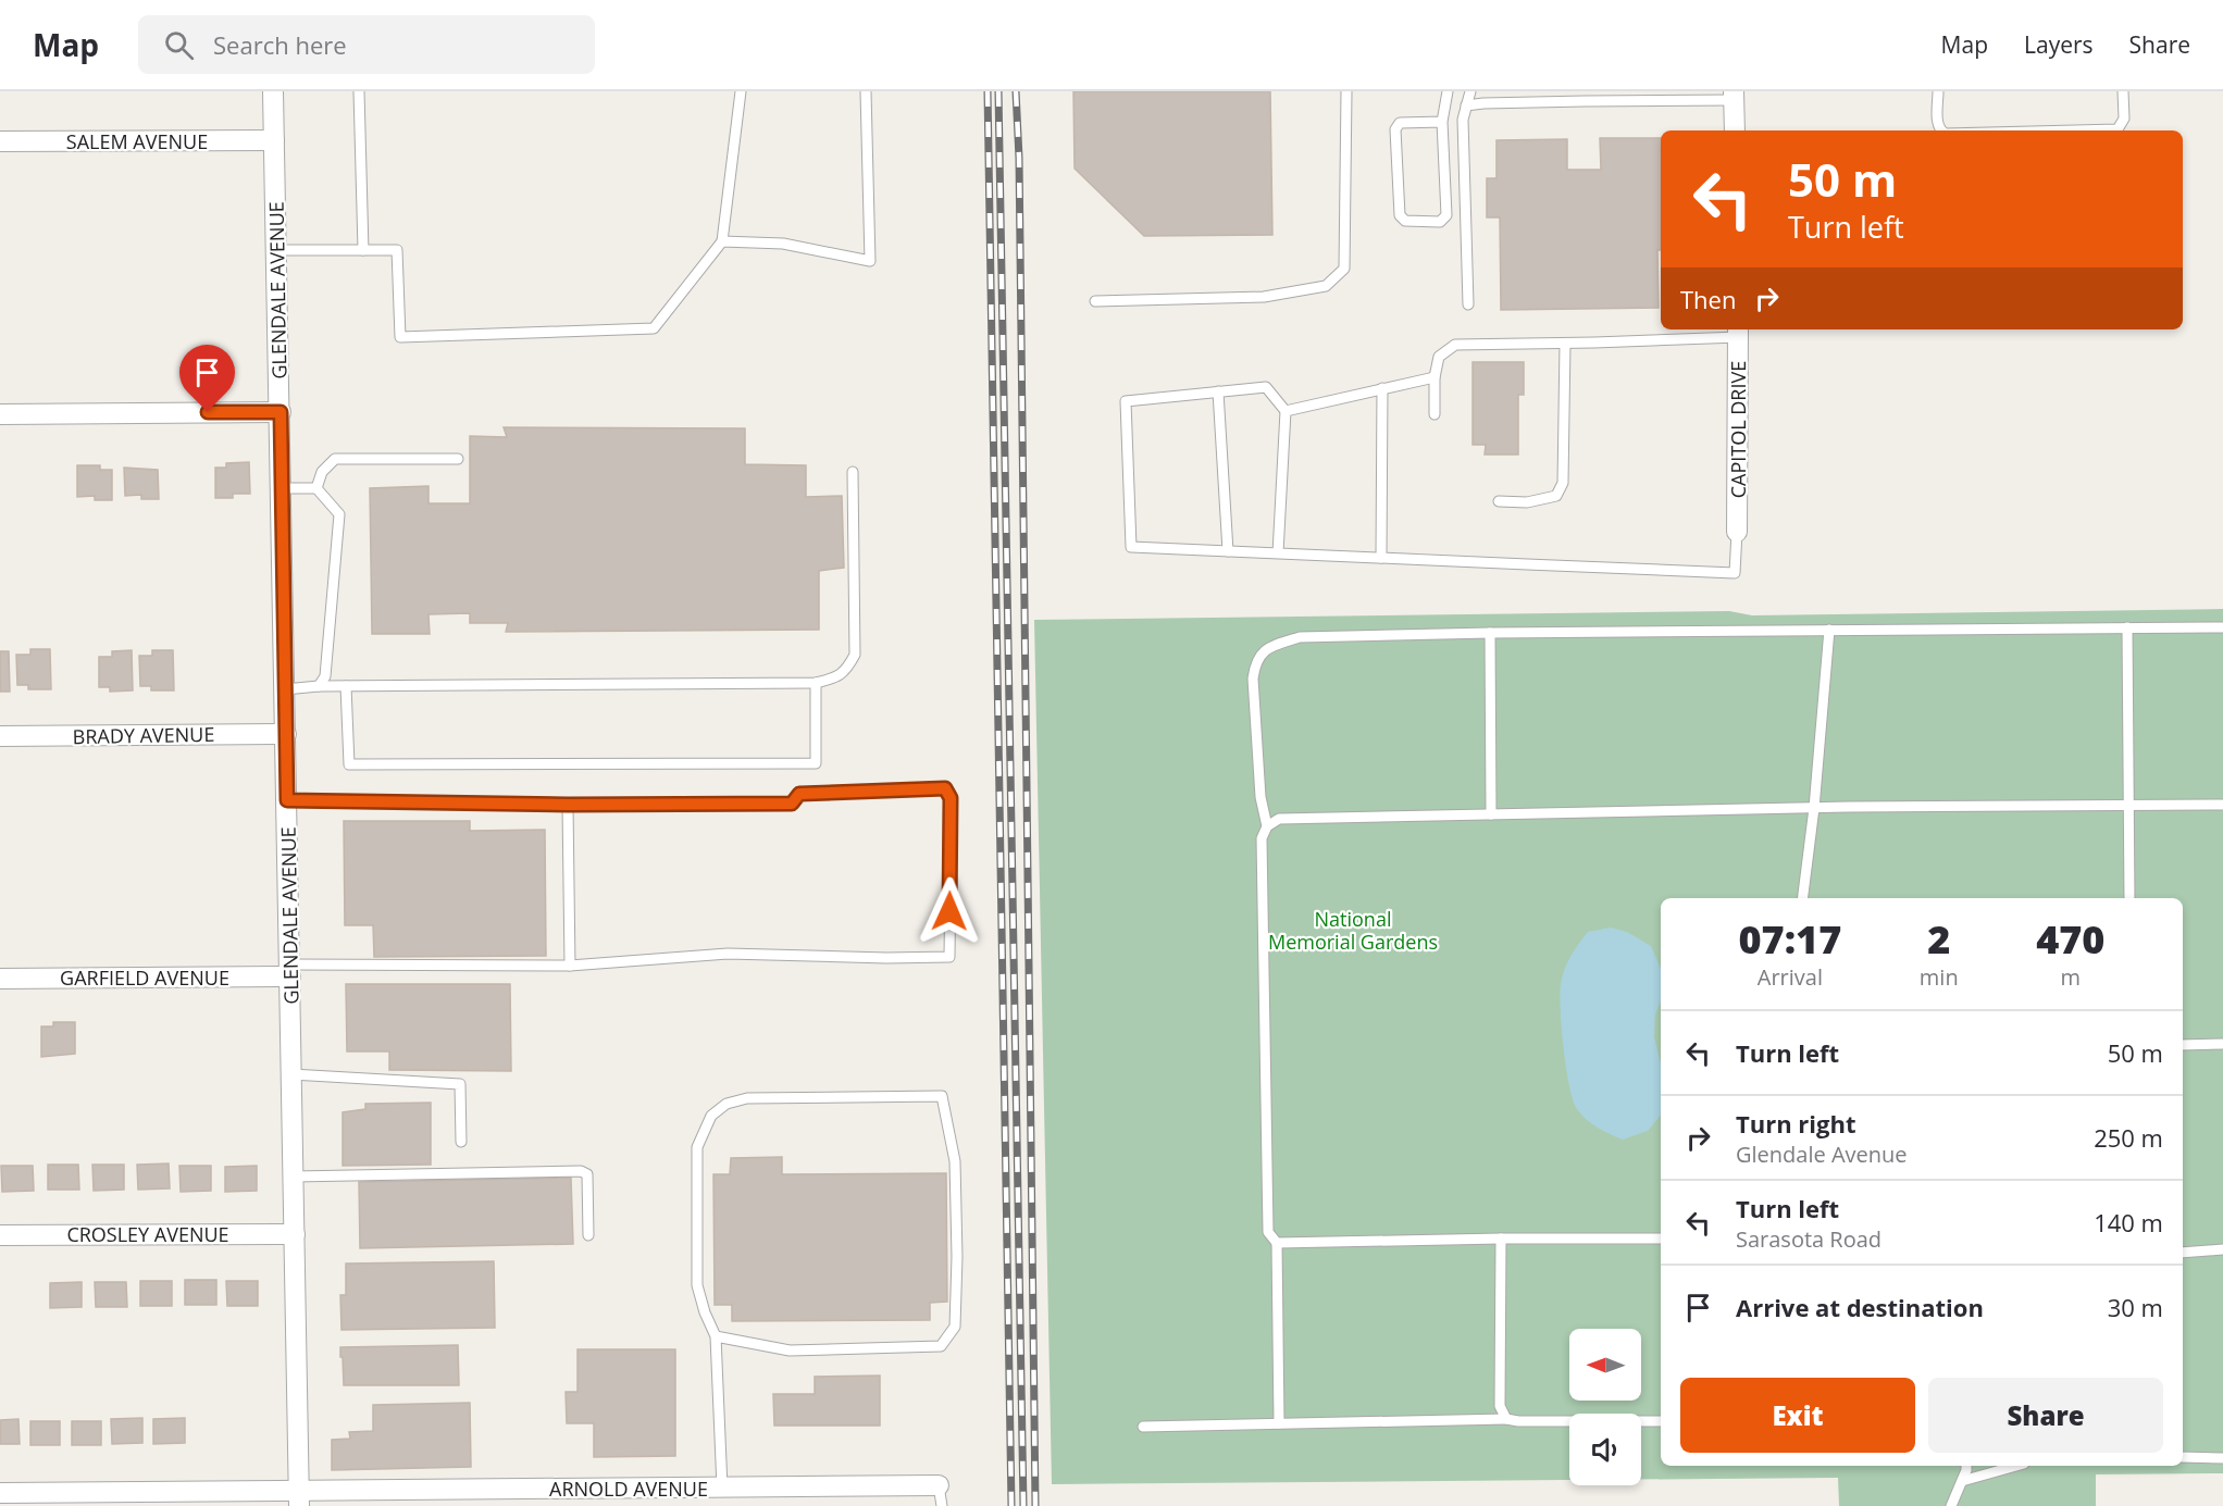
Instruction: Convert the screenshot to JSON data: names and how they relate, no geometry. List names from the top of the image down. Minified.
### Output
{"streets":{"street":["SALEM AVENUE","GLENDALE AVENUE","CAPITOL DRIVE","BRADY AVENUE","GARFIELD AVENUE","CROSLEY AVENUE","ARNOLD AVENUE"]},"crossings":[["SALEM AVENUE","GLENDALE AVENUE"],["GLENDALE AVENUE","BRADY AVENUE"],["GLENDALE AVENUE","GARFIELD AVENUE"],["GLENDALE AVENUE","CROSLEY AVENUE"],["GLENDALE AVENUE","ARNOLD AVENUE"]],"parks":["National Memorial Gardens"],"north":"left","page":{"header":"Map","search":"Search here","nav":["Map","Layers","Share"],"turn":["50 m","Turn left"],"then":"Then","eta":["07:17","Arrival","2","min","470","m"],"list":[{"name":"Turn left","value":"50 m"},{"name":"Turn right","note":"Glendale Avenue","value":"250 m"},{"name":"Turn left","note":"Sarasota Road","value":"140 m"},{"name":"Arrive at destination","value":"30 m"}],"buttons":["Exit","Share"]}}
